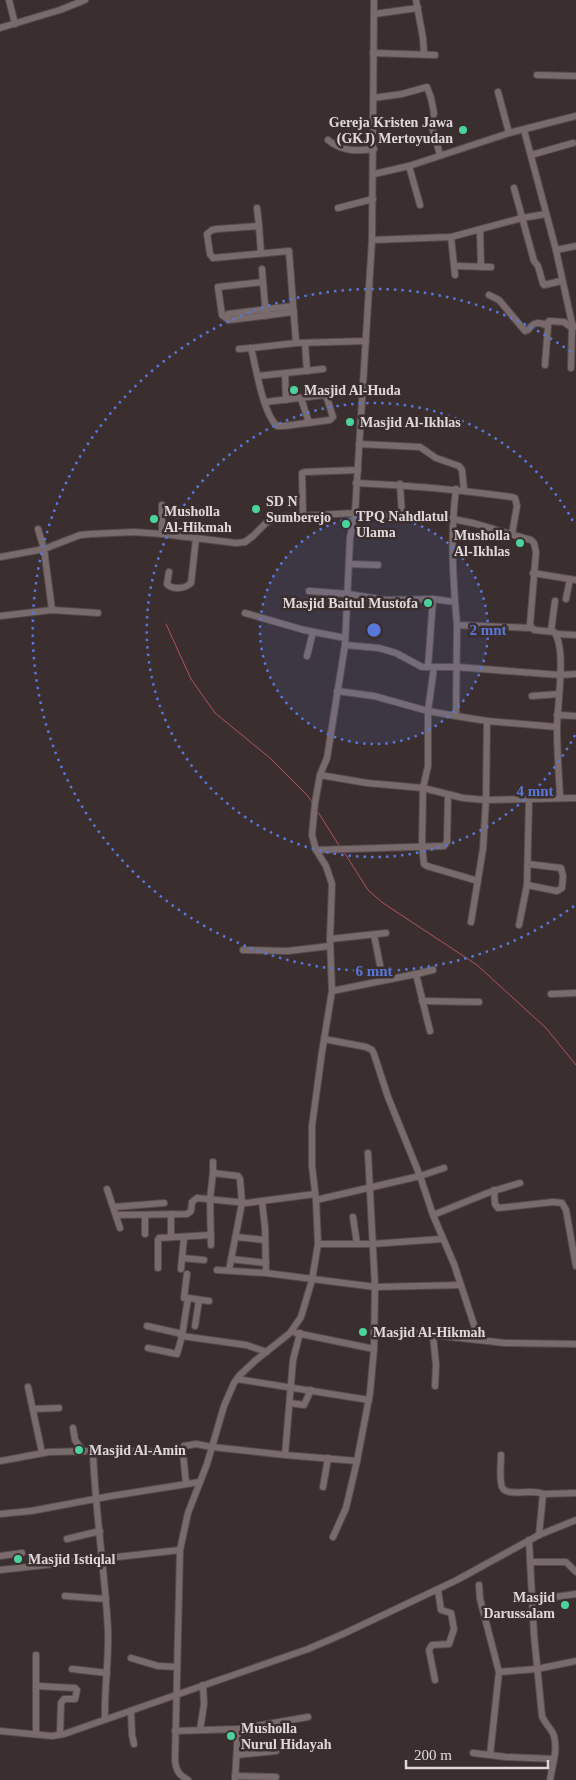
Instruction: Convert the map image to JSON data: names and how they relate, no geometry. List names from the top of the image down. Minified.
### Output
{"places":["Gereja Kristen Jawa (GKJ) Mertoyudan","Masjid Al-Huda","Masjid Al-Ikhlas","SD N Sumberejo","Musholla Al-Hikmah","TPQ Nahdlatul Ulama","Musholla Al-Ikhlas","Masjid Baitul Mustofa","Masjid Al-Hikmah","Masjid Al-Amin","Masjid Istiqlal","Masjid Darussalam","Musholla Nurul Hidayah"],"scale_bar":"200 m","rings":["2 mnt","4 mnt","6 mnt"]}
